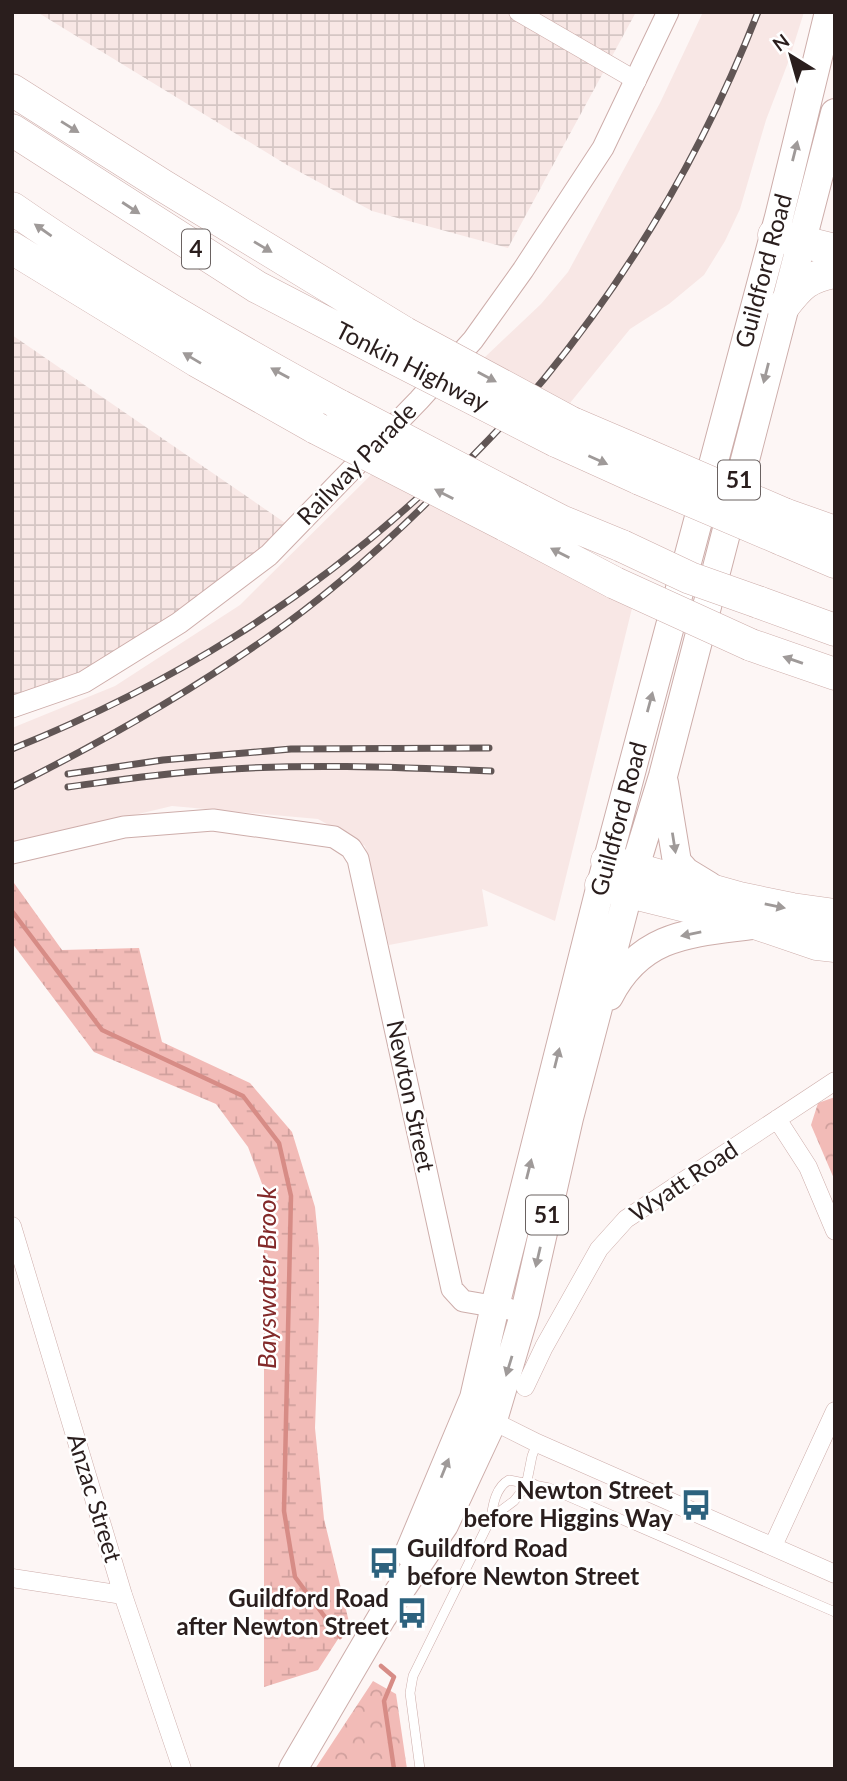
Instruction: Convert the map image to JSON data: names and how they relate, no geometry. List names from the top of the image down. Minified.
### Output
{"streets":{"highway":["4","Guildford Road","Tonkin Highway","51"],"street":["Railway Parade","Newton Street","Wyatt Road","Anzac Street"]},"crossings":[["Guildford Road","Newton Street"]],"water":["Bayswater Brook"],"places":{"bus stop":["Newton Street before Higgins Way","Guildford Road before Newton Street","Guildford Road after Newton Street"]},"north":"top left"}
